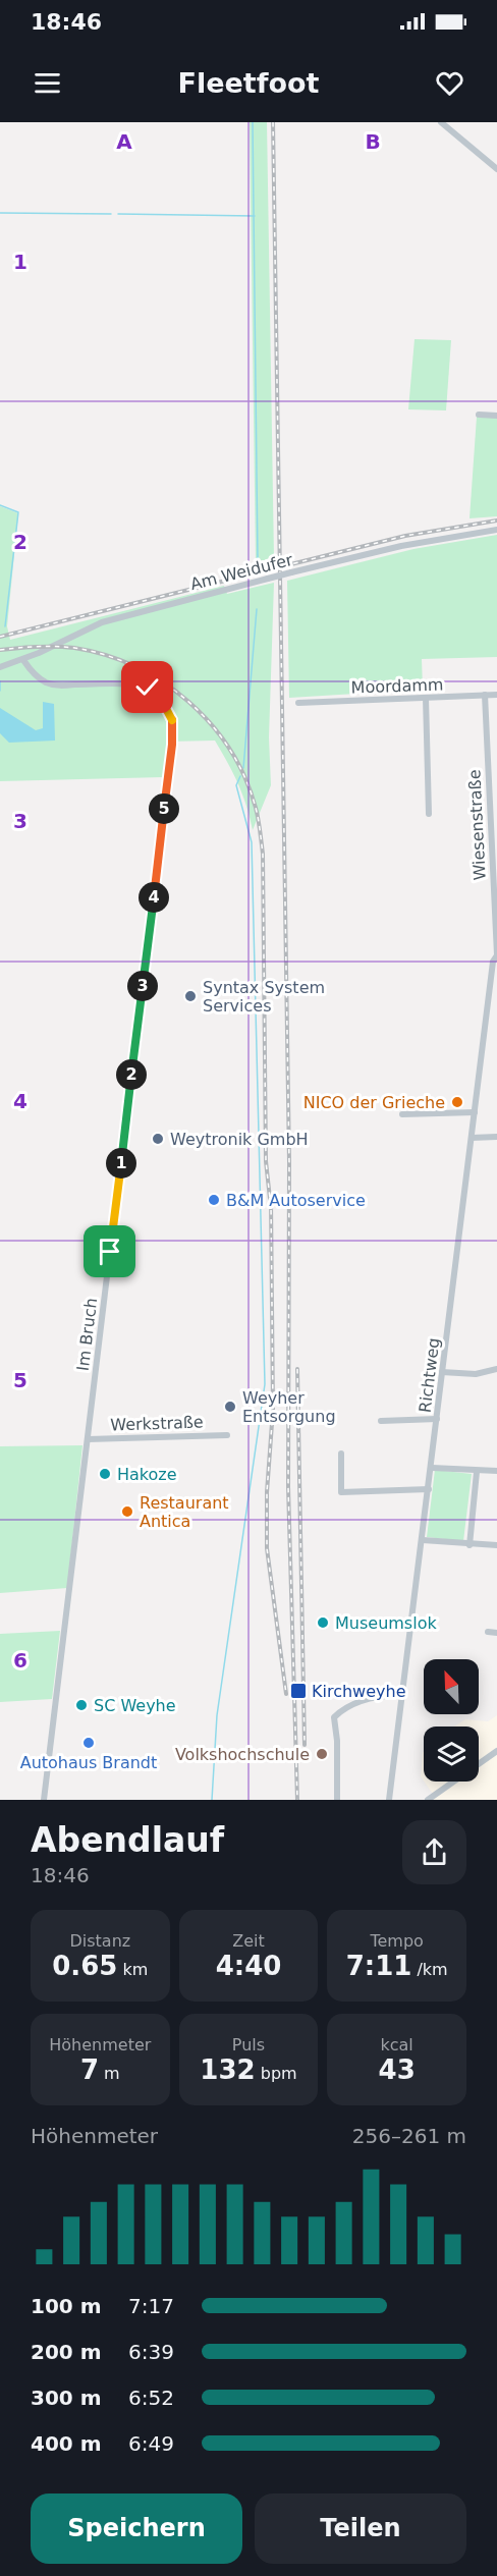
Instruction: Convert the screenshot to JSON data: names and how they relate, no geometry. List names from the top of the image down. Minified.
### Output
{"streets":{"street":["Am Weidufer","Moordamm","Wiesenstraße","Im Bruch","Richtweg","Werkstraße"]},"crossings":[["Am Weidufer","Im Bruch"],["Moordamm","Wiesenstraße"],["Wiesenstraße","Richtweg"],["Im Bruch","Werkstraße"]],"places":{"other":["Syntax System Services","NICO der Grieche","Weytronik GmbH","B&M Autoservice","Weyher Entsorgung","Hakoze","Restaurant Antica","Museumslok","SC Weyhe","Autohaus Brandt","Volkshochschule"],"transit":["Kirchweyhe"]},"north":"top left","page":{"status":"18:46","header":"Fleetfoot","pins":["5","4","3","2","1"],"heading":["Abendlauf","18:46"],"stats":[["Distanz","0.65 km"],["Zeit","4:40"],["Tempo","7:11 /km"],["Höhenmeter","7 m"],["Puls","132 bpm"],["kcal","43"]],"chart":["Höhenmeter","256–261 m"],"list":[{"name":"100 m","note":"7:17"},{"name":"200 m","note":"6:39"},{"name":"300 m","note":"6:52"},{"name":"400 m","note":"6:49"}],"buttons":["Speichern","Teilen"]},"grid":{"columns":["A","B"],"rows":["1","2","3","4","5","6"]}}
